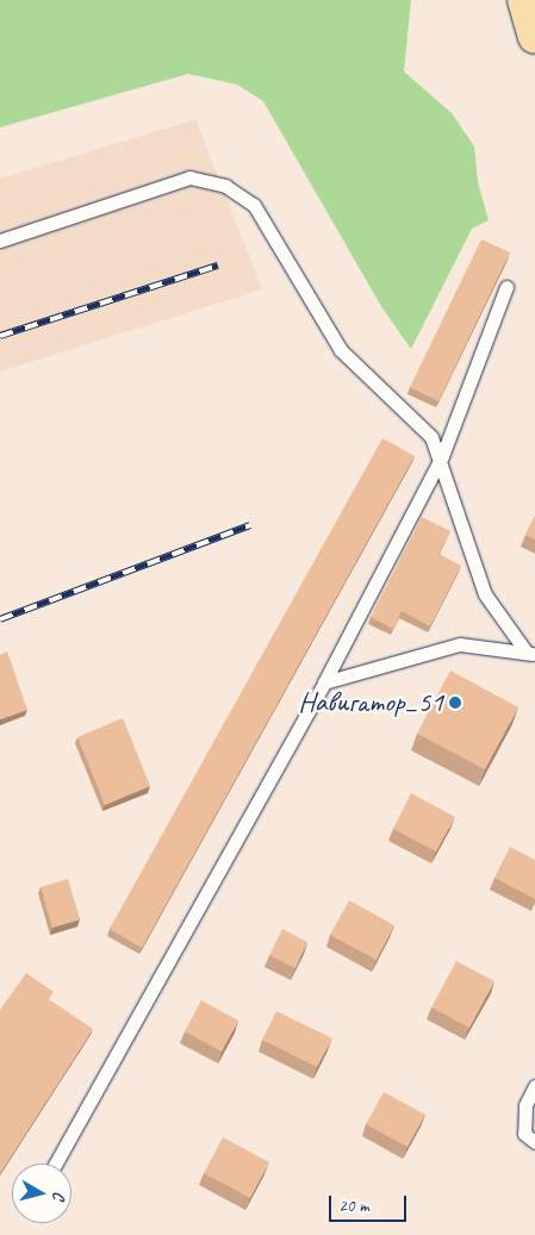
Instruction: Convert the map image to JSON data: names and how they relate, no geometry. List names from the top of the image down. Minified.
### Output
{"places":["Навигатор_51"],"scale_bar":"20 m","north":"right"}
